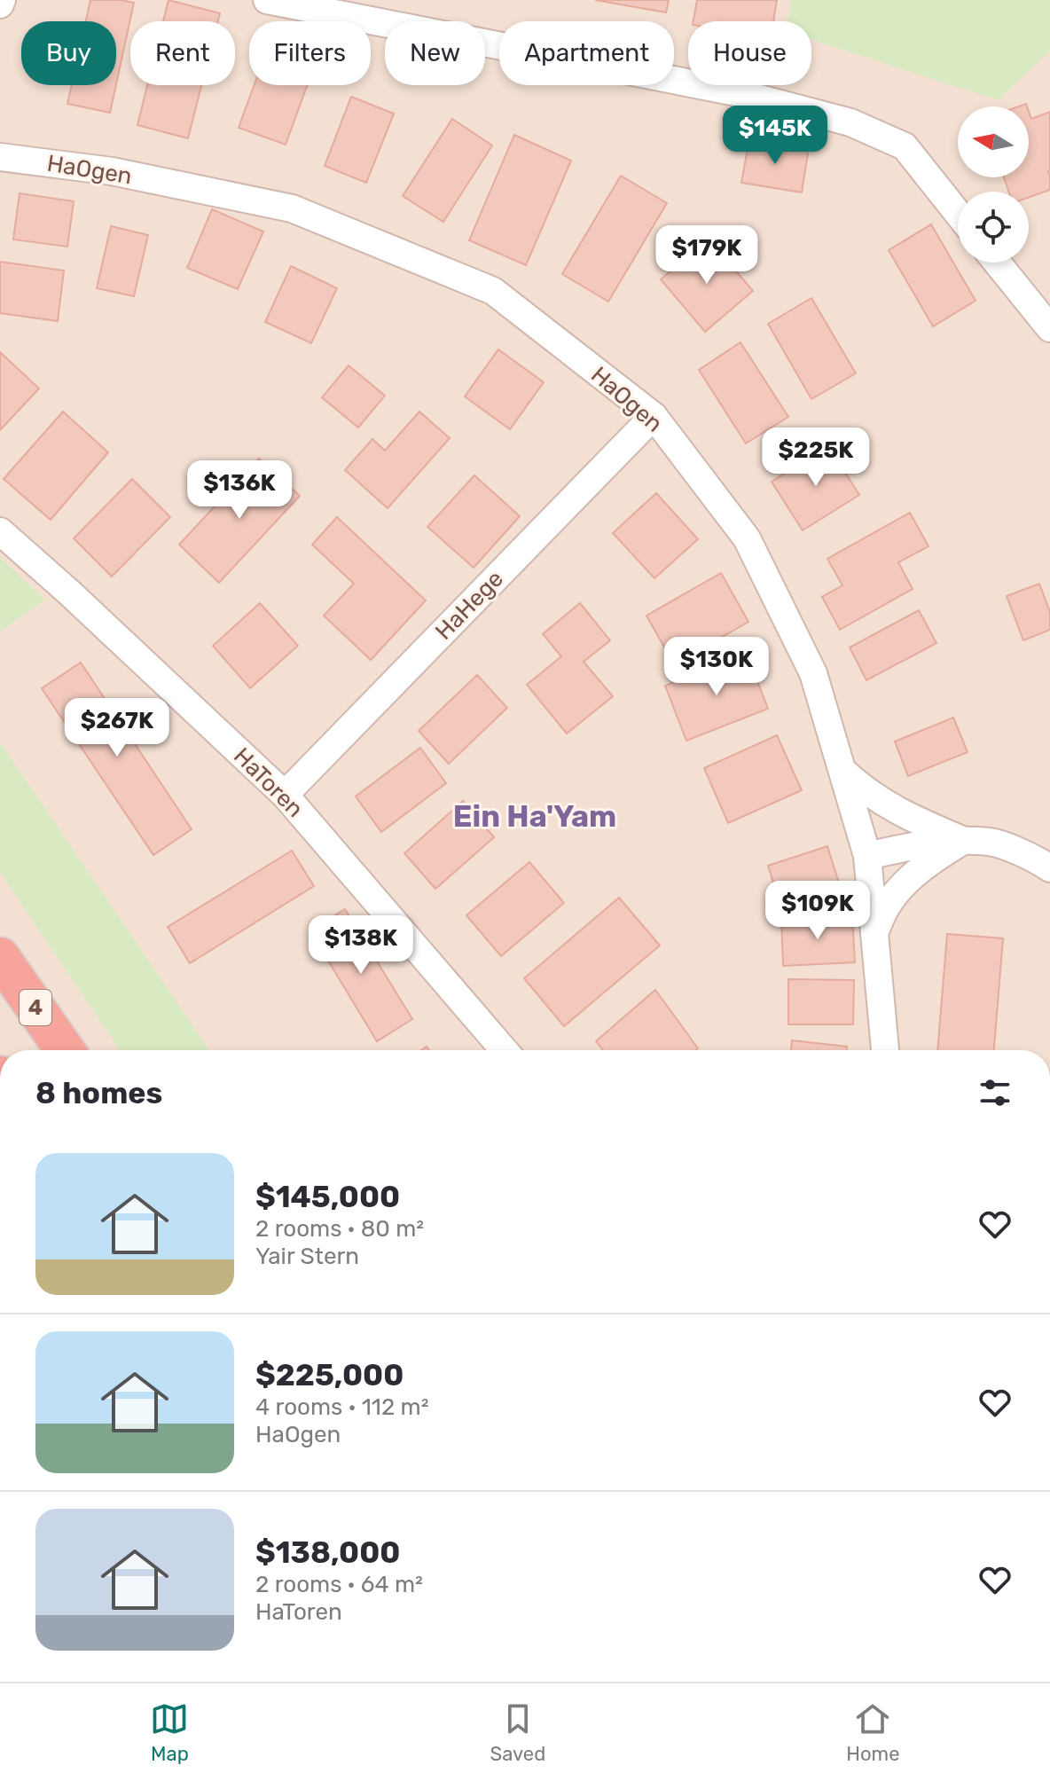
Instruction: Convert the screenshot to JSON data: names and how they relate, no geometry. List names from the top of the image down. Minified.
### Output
{"streets":{"highway":["4"],"street":["HaOgen","HaHege","HaToren"]},"crossings":[["HaOgen","HaHege"],["HaHege","HaToren"]],"districts":["Ein Ha'Yam"],"north":"left","page":{"chip":["Buy","Rent","Filters","New","Apartment","House"],"price":["$145K","$179K","$225K","$136K","$130K","$267K","$109K","$138K"],"heading":"8 homes","list":[{"name":"$145,000","note":"2 rooms · 80 m² · Yair Stern"},{"name":"$225,000","note":"4 rooms · 112 m² · HaOgen"},{"name":"$138,000","note":"2 rooms · 64 m² · HaToren"}],"tabs":["Map","Saved","Home"]}}
